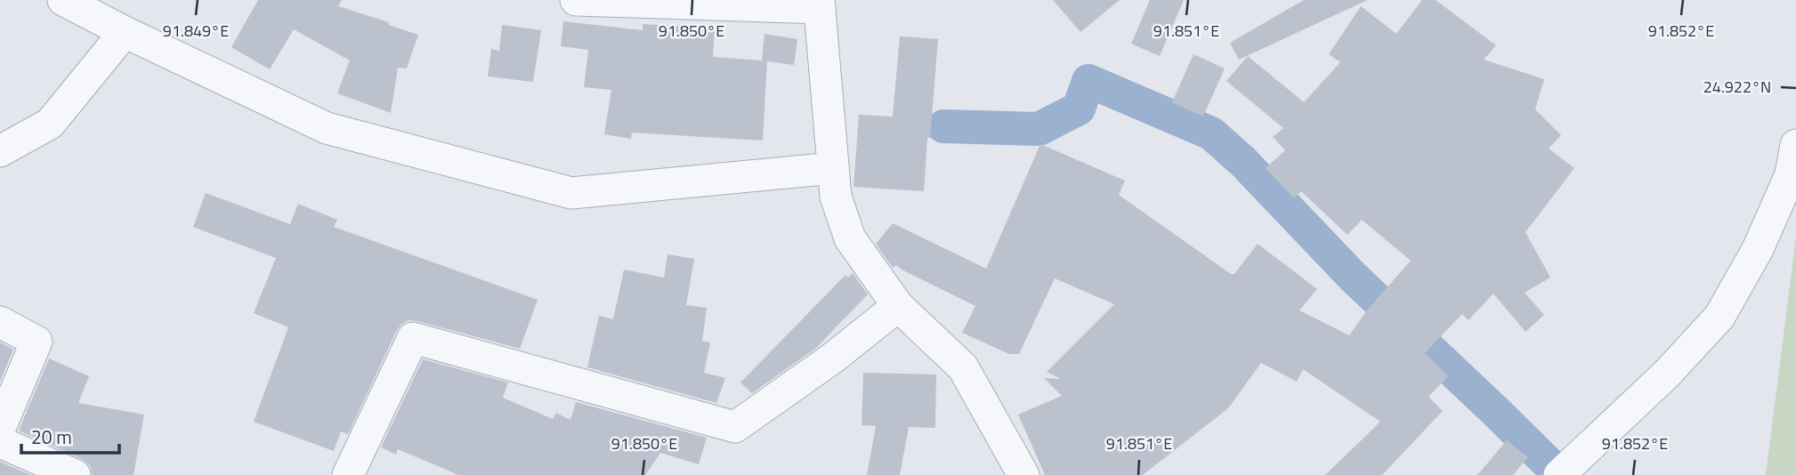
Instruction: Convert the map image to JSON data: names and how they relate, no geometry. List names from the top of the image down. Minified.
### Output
{"scale_bar":"20 m","coordinates":["91.849°E","91.850°E","91.851°E","91.852°E","24.922°N"]}
